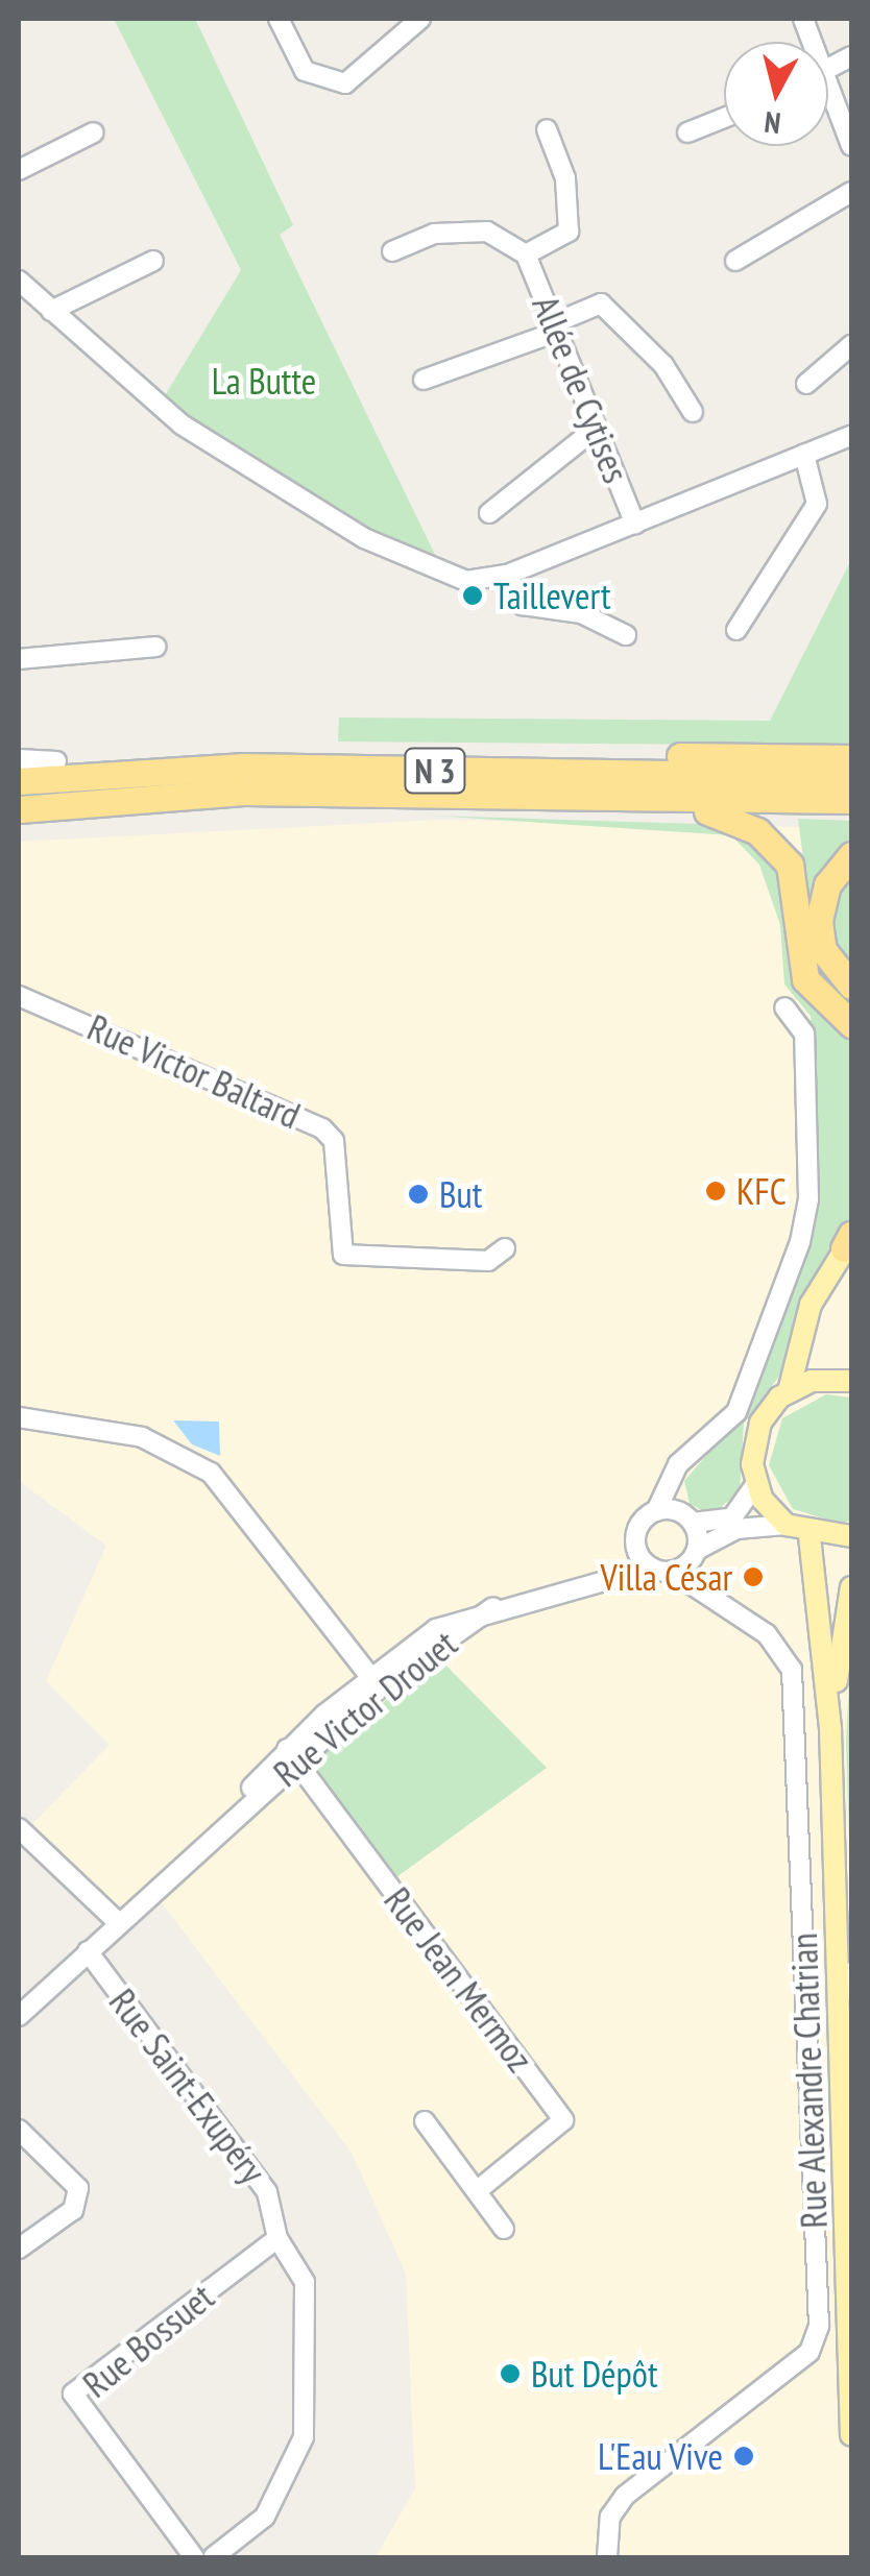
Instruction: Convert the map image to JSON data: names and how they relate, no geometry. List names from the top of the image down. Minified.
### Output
{"streets":{"highway":["N 3"],"street":["Allée de Cytises","Rue Victor Baltard","Rue Victor Drouet","Rue Jean Mermoz","Rue Alexandre Chatrian","Rue Saint-Exupéry","Rue Bossuet"]},"crossings":[["Rue Victor Drouet","Rue Jean Mermoz"],["Rue Victor Drouet","Rue Alexandre Chatrian"],["Rue Victor Drouet","Rue Saint-Exupéry"],["Rue Saint-Exupéry","Rue Bossuet"]],"parks":["La Butte"],"places":["Taillevert","KFC","But","Villa César","But Dépôt","L'Eau Vive"],"north":"bottom"}
